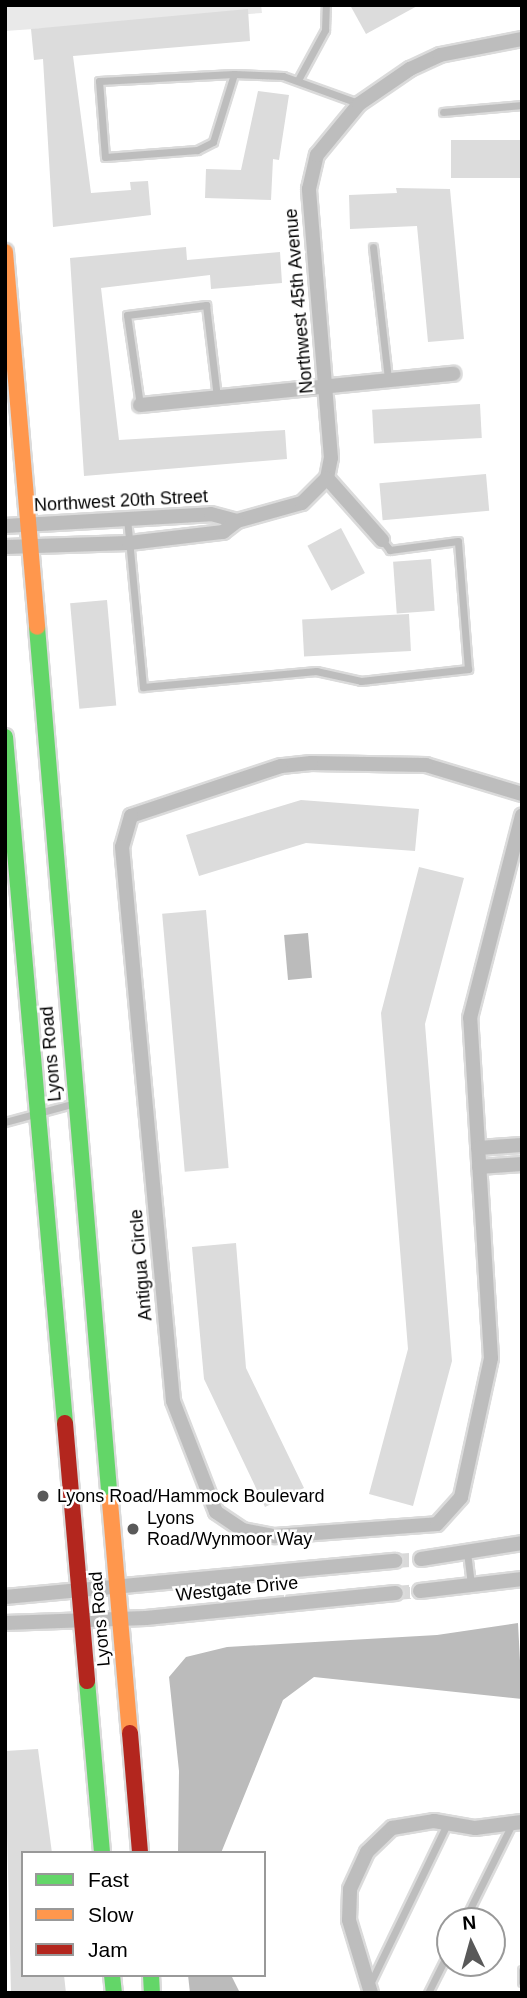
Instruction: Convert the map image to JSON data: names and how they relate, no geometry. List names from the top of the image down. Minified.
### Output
{"streets":{"main road":["Lyons Road"],"street":["Northwest 45th Avenue","Northwest 20th Street","Antigua Circle","Westgate Drive"]},"crossings":[["Northwest 45th Avenue","Northwest 20th Street"],["Northwest 20th Street","Lyons Road"],["Lyons Road","Westgate Drive"]],"places":["Lyons Road/Hammock Boulevard","Lyons Road/Wynmoor Way"],"legend":["Fast","Slow","Jam"],"north":"top"}
